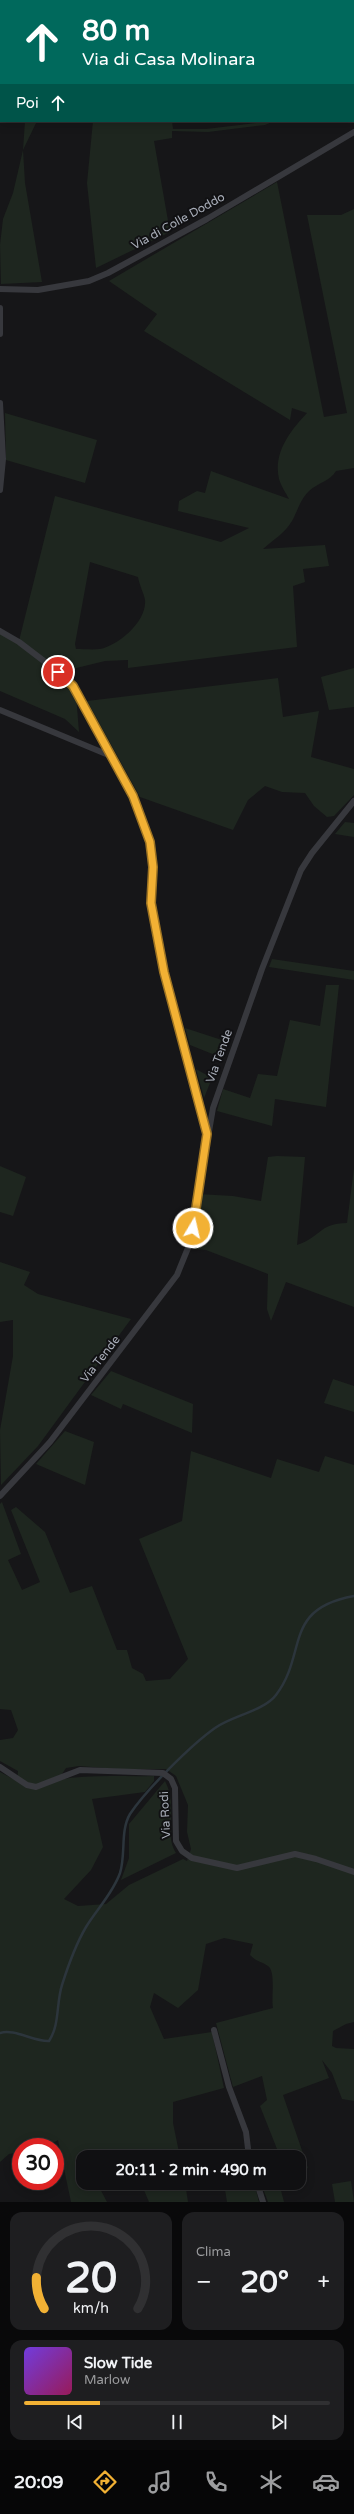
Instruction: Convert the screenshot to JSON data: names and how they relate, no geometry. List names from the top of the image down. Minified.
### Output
{"streets":{"street":["Via di Colle Doddo","Via Tende","Via Rodi"]},"page":{"turn":["80 m","Via di Casa Molinara"],"then":"Poi","limit":"30","trip":"20:11 · 2 min · 490 m","tile":"Clima","heat":["−","20°","+"],"song":["Slow Tide","Marlow"],"tabs":"20:09","gauge":["20","km/h"]}}
